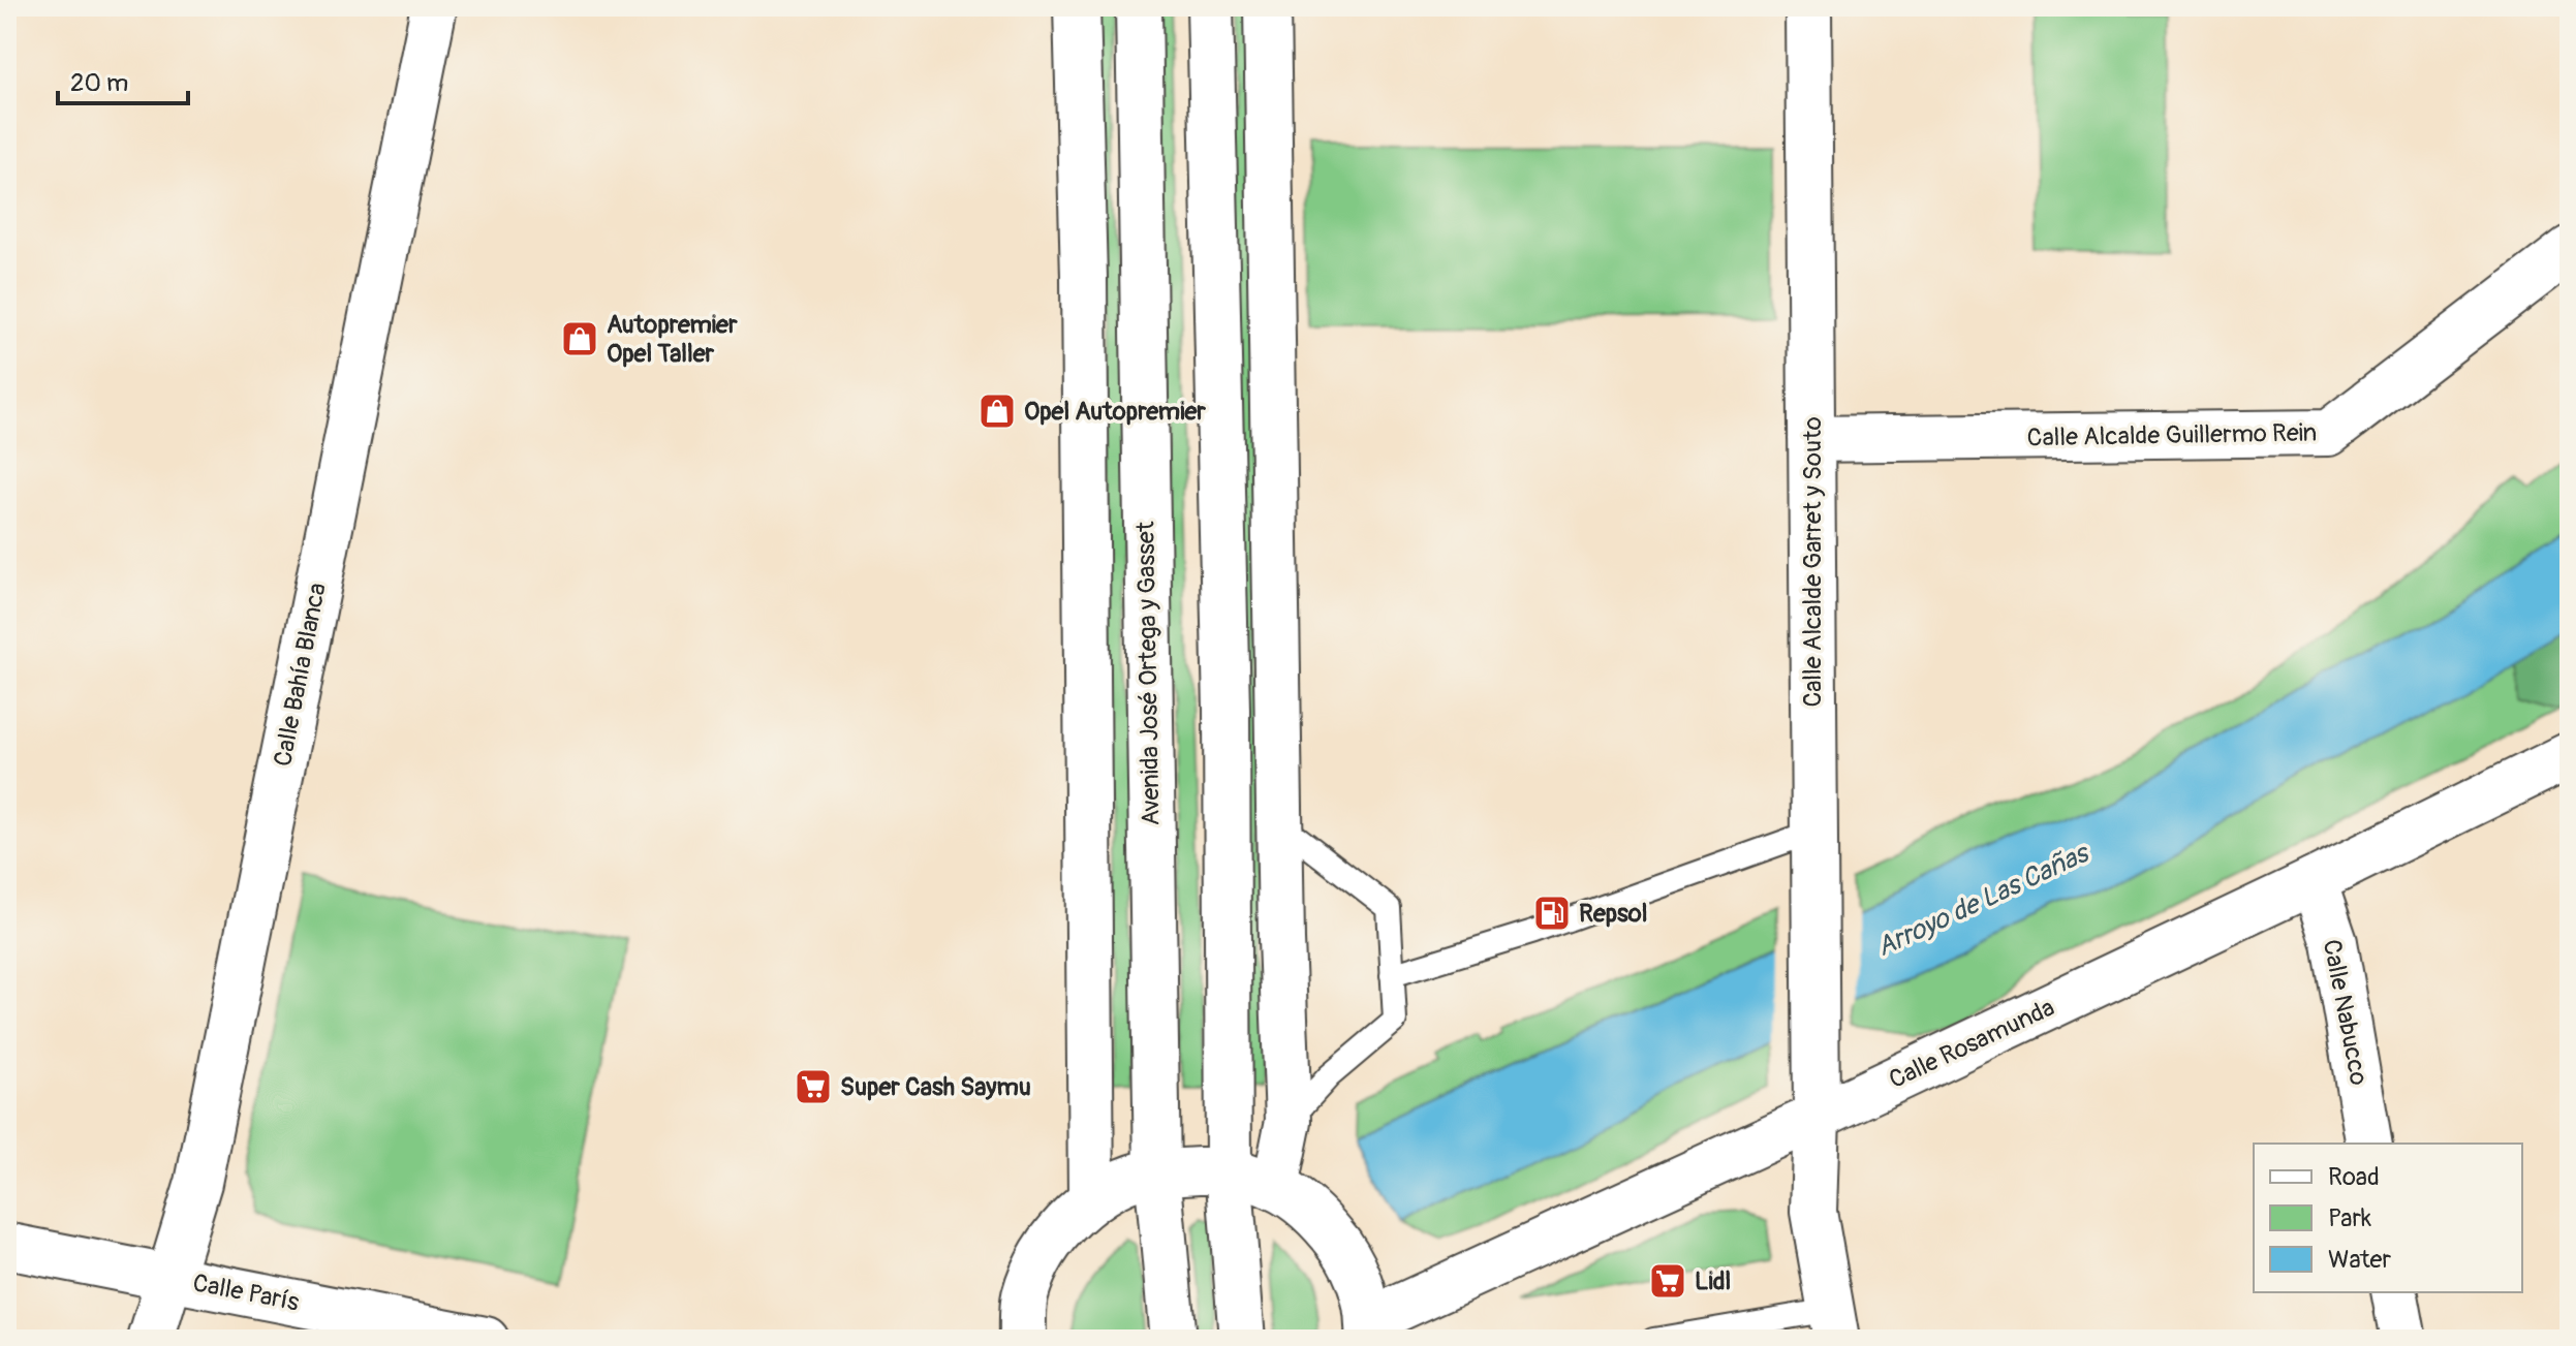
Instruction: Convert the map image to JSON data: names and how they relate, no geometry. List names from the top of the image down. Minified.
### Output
{"streets":{"street":["Calle Alcalde Guillermo Rein","Calle Alcalde Garret y Souto","Avenida José Ortega y Gasset","Calle Bahía Blanca","Calle Nabucco","Calle Rosamunda","Calle París"]},"crossings":[["Calle Alcalde Guillermo Rein","Calle Alcalde Garret y Souto"],["Calle Alcalde Garret y Souto","Calle Rosamunda"],["Calle Bahía Blanca","Calle París"],["Calle Nabucco","Calle Rosamunda"]],"water":["Arroyo de Las Cañas"],"places":{"shop":["Autopremier Opel Taller","Opel Autopremier"],"fuel station":["Repsol"],"supermarket":["Super Cash Saymu","Lidl"]},"legend":["Road","Park","Water"],"scale_bar":"20 m"}
